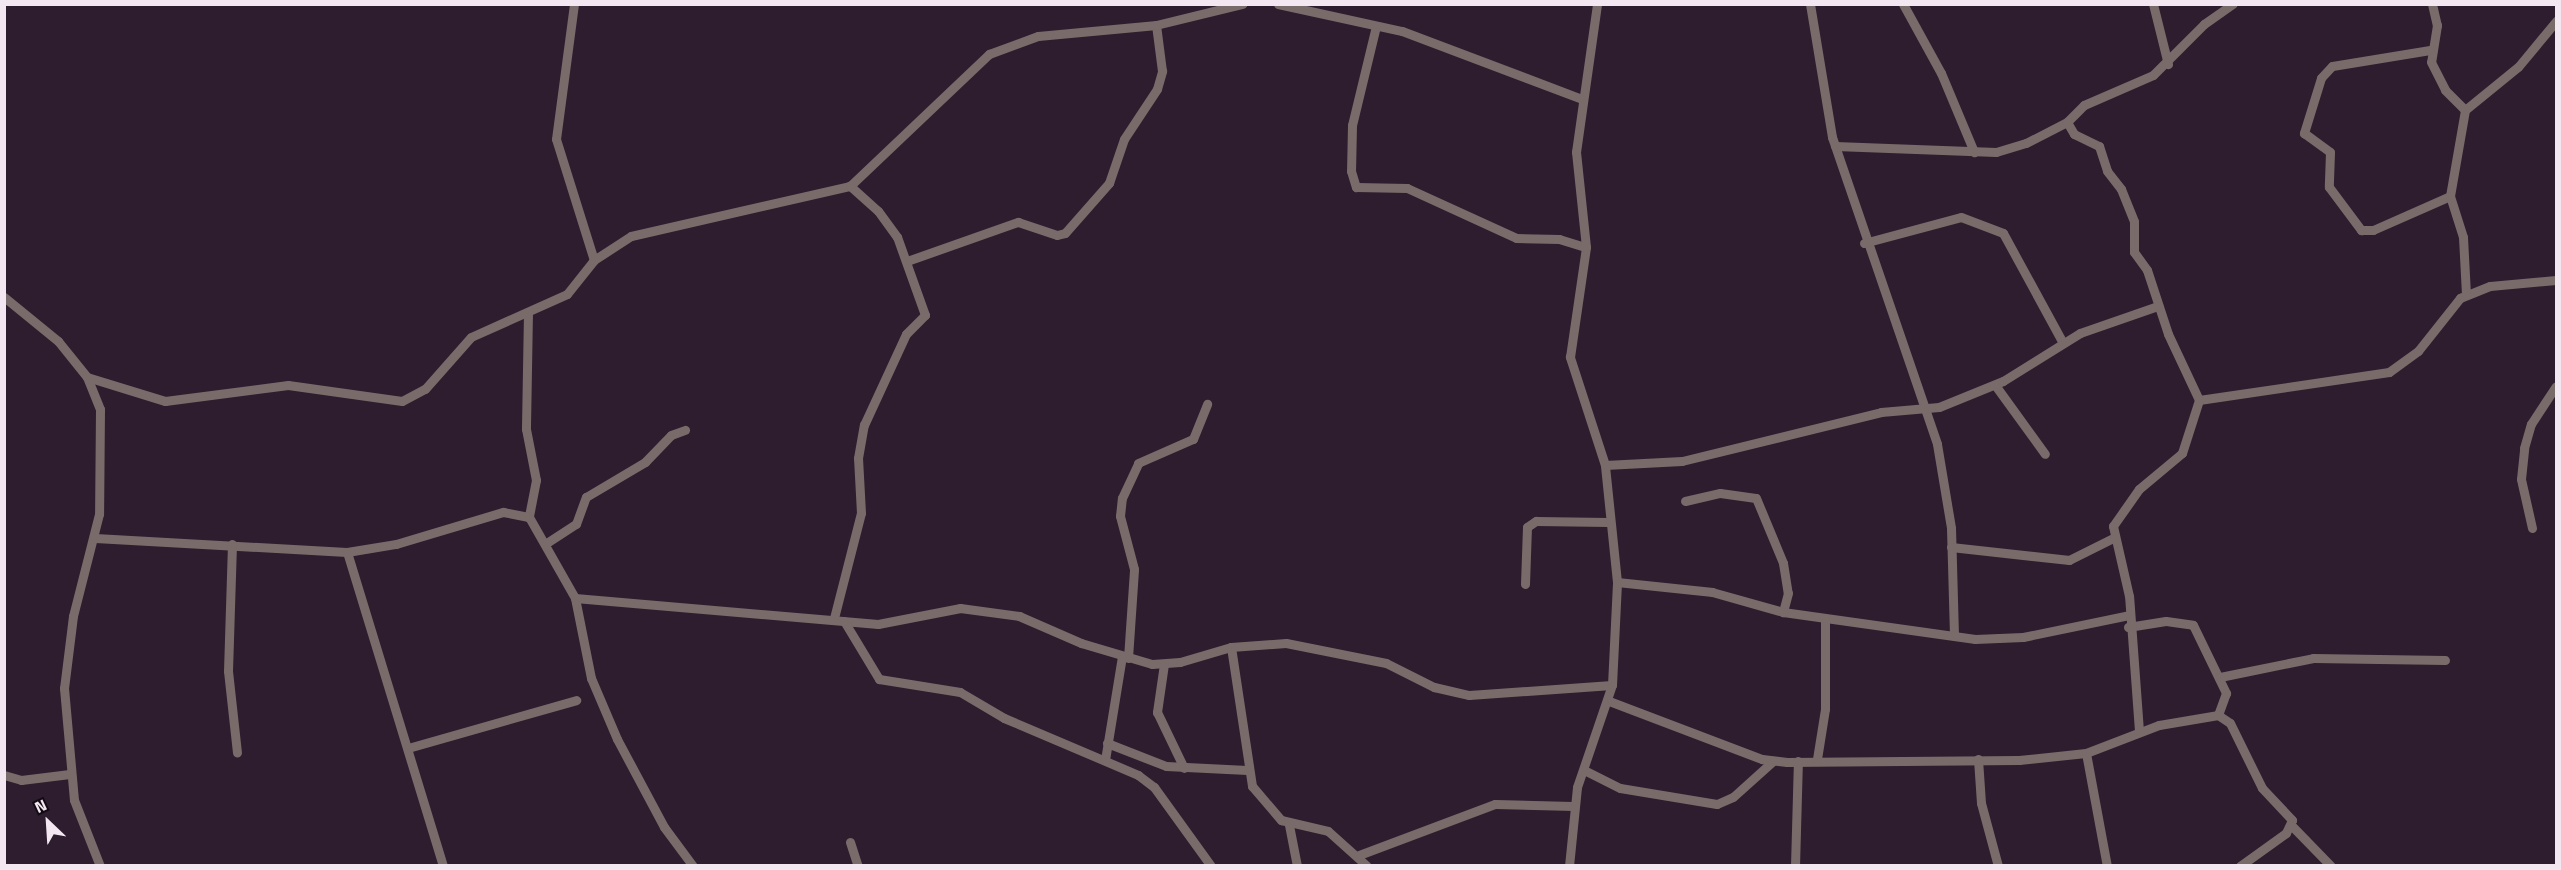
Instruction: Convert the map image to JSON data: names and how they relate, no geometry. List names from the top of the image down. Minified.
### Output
{"north":"top left"}
